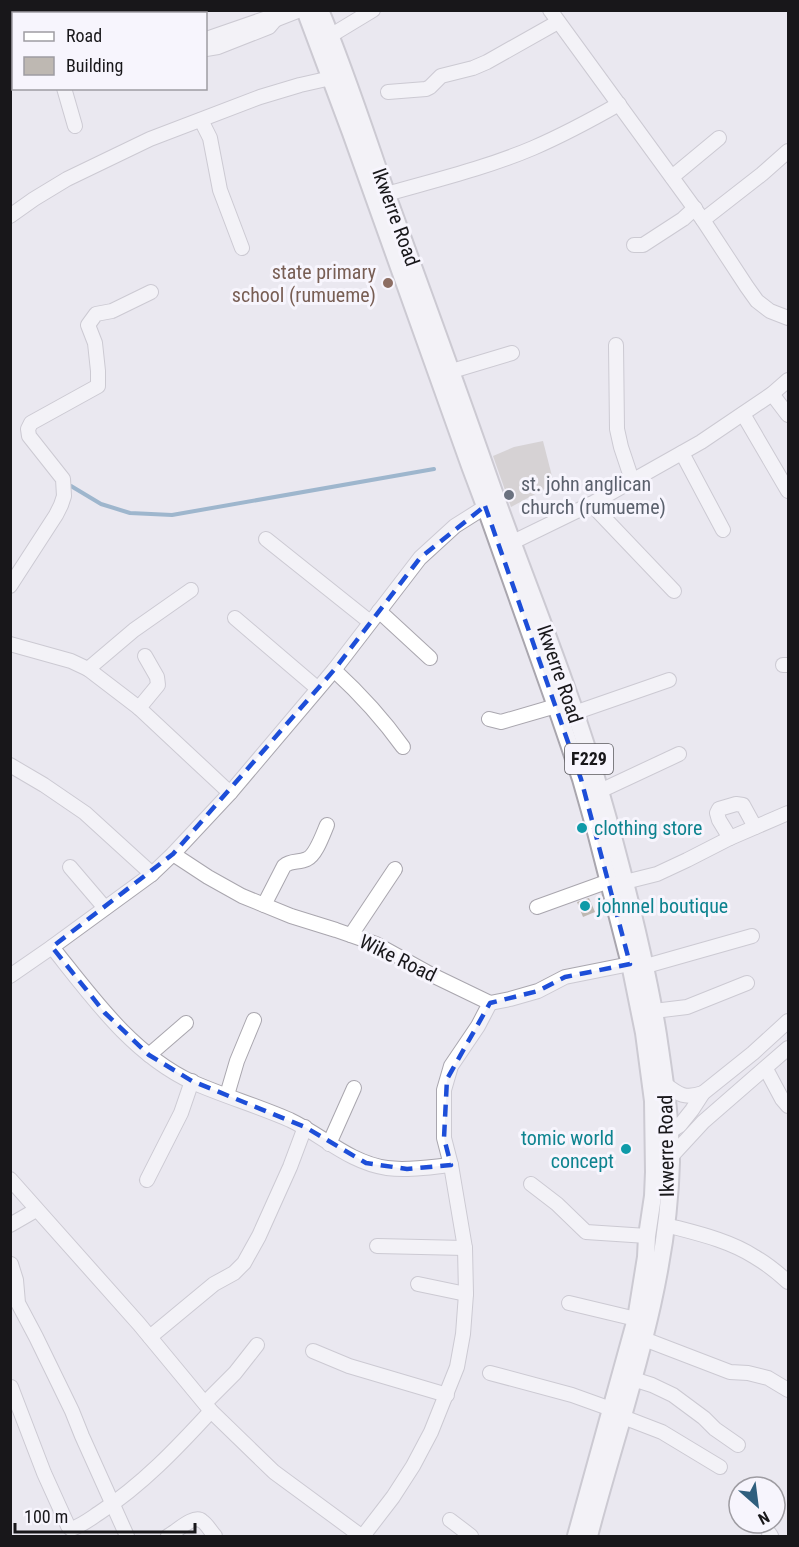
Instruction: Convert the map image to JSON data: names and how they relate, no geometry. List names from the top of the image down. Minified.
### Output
{"streets":{"main road":["Ikwerre Road","F229"],"street":["Wike Road"]},"places":["state primary school (rumueme)","st. john anglican church (rumueme)","clothing store","johnnel boutique","tomic world concept"],"legend":["Road","Building"],"scale_bar":"100 m","north":"bottom right"}
